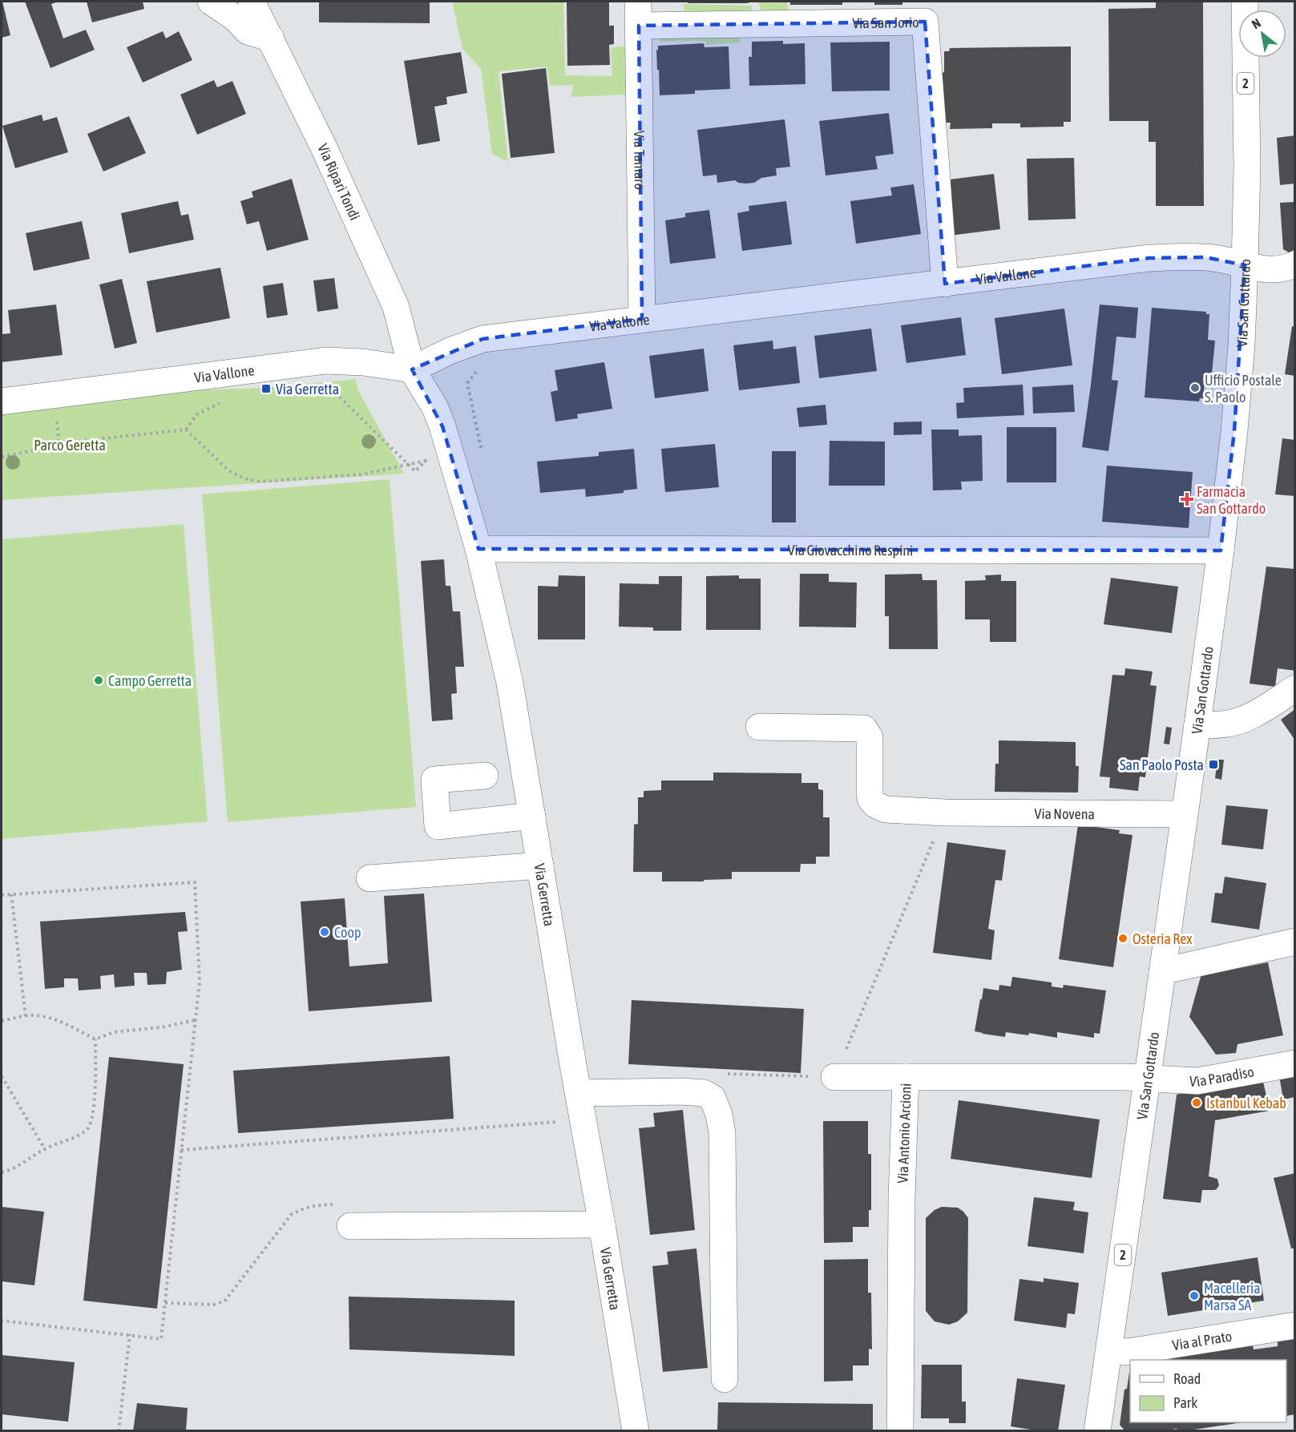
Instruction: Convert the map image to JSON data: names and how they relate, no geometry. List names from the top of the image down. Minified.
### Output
{"streets":{"street":["Via San Jorio","2","Via Tamaro","Via Ripari Tondi","Via Vallone","Via San Gottardo","Via Giovacchino Respini","Via Novena","Via Gerretta","Via Paradiso","Via Antonio Arcioni","Via al Prato"]},"crossings":[["Via San Jorio","Via Tamaro"],["Via San Jorio","Via Vallone"],["Via Tamaro","Via Vallone"],["Via Ripari Tondi","Via Vallone"],["Via Ripari Tondi","Via Gerretta"],["Via Vallone","Via San Gottardo"],["Via Vallone","Via Gerretta"],["Via San Gottardo","Via Giovacchino Respini"],["Via San Gottardo","Via Novena"],["Via San Gottardo","Via Paradiso"],["Via San Gottardo","Via Antonio Arcioni"],["Via San Gottardo","Via al Prato"],["Via Giovacchino Respini","Via Gerretta"],["Via Paradiso","Via Antonio Arcioni"]],"parks":["Parco Geretta"],"places":{"other":["Ufficio Postale S. Paolo","Campo Gerretta","Coop","Osteria Rex","Istanbul Kebab","Macelleria Marsa SA"],"transit":["Via Gerretta","San Paolo Posta"],"health":["Farmacia San Gottardo"]},"legend":["Road","Park"],"north":"top left"}
